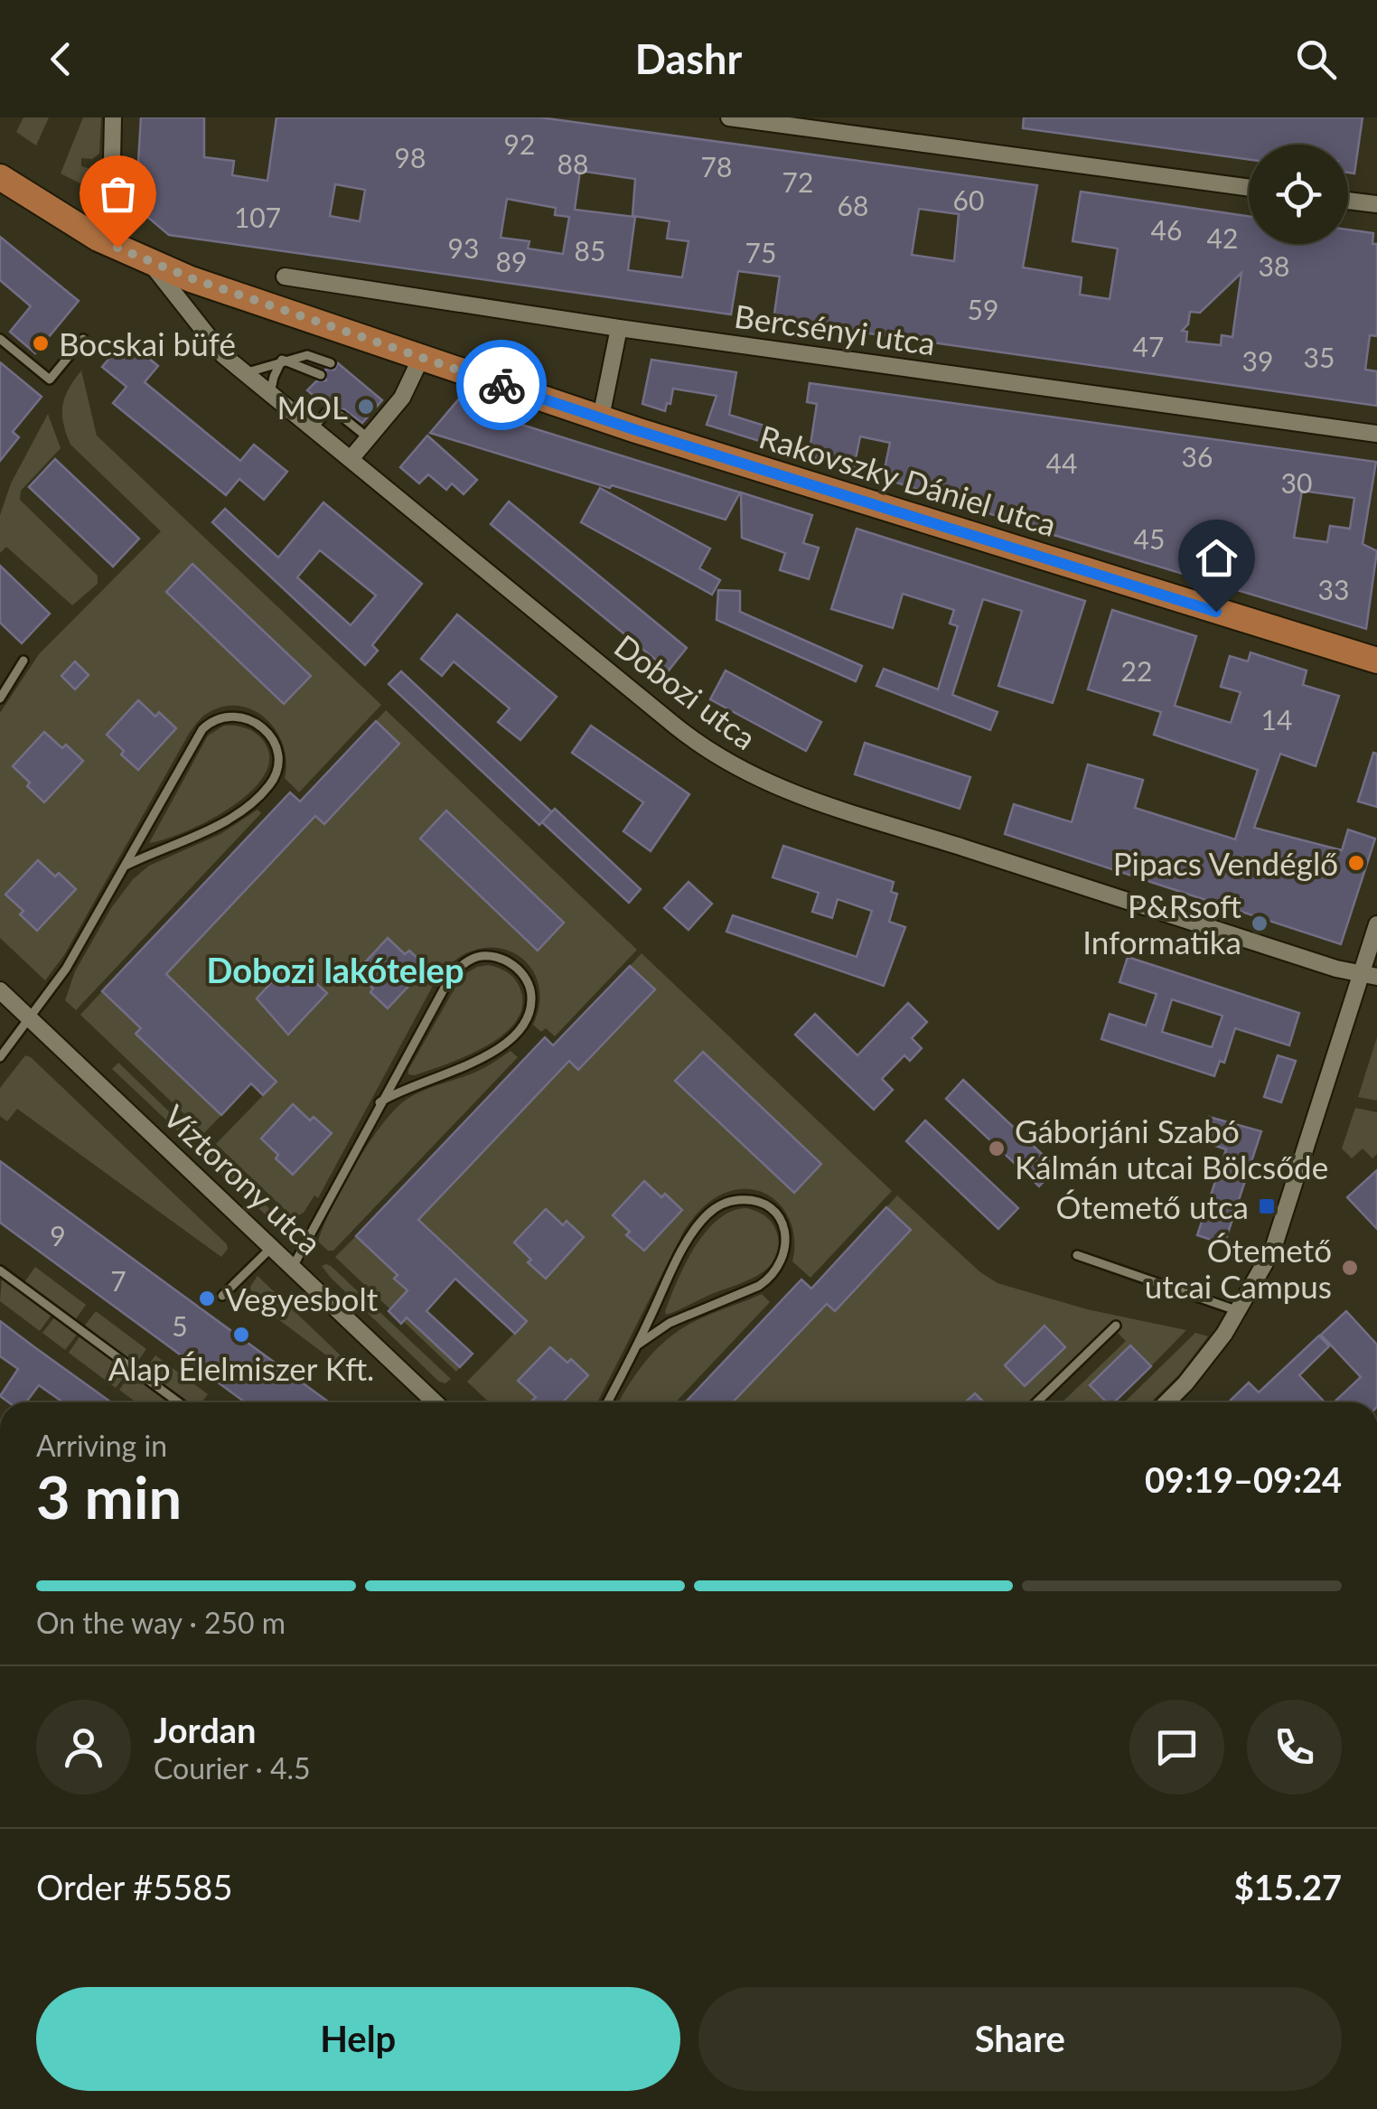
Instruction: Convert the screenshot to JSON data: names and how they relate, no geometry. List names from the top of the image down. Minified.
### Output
{"streets":{"main road":["Rakovszky Dániel utca"],"street":["Bercsényi utca","Dobozi utca","Víztorony utca"]},"crossings":[["Rakovszky Dániel utca","Dobozi utca"]],"districts":["Dobozi lakótelep"],"places":{"other":["Bocskai büfé","MOL","Pipacs Vendéglő","P&Rsoft Informatika","Gáborjáni Szabó Kálmán utcai Bölcsőde","Ótemető utcai Campus","Vegyesbolt","Alap Élelmiszer Kft."],"transit":["Ótemető utca"]},"house_numbers":["92","98","88","78","72","60","68","107","46","42","93","85","75","89","38","59","47","35","39","36","44","30","45","33","22","14","9","7","5"],"page":{"header":"Dashr","heading":["3 min","Arriving in","09:19–09:24"],"panel":["Jordan","Courier · 4.5","Order #5585","$15.27"],"bar":"On the way · 250 m","buttons":["Help","Share"]}}
